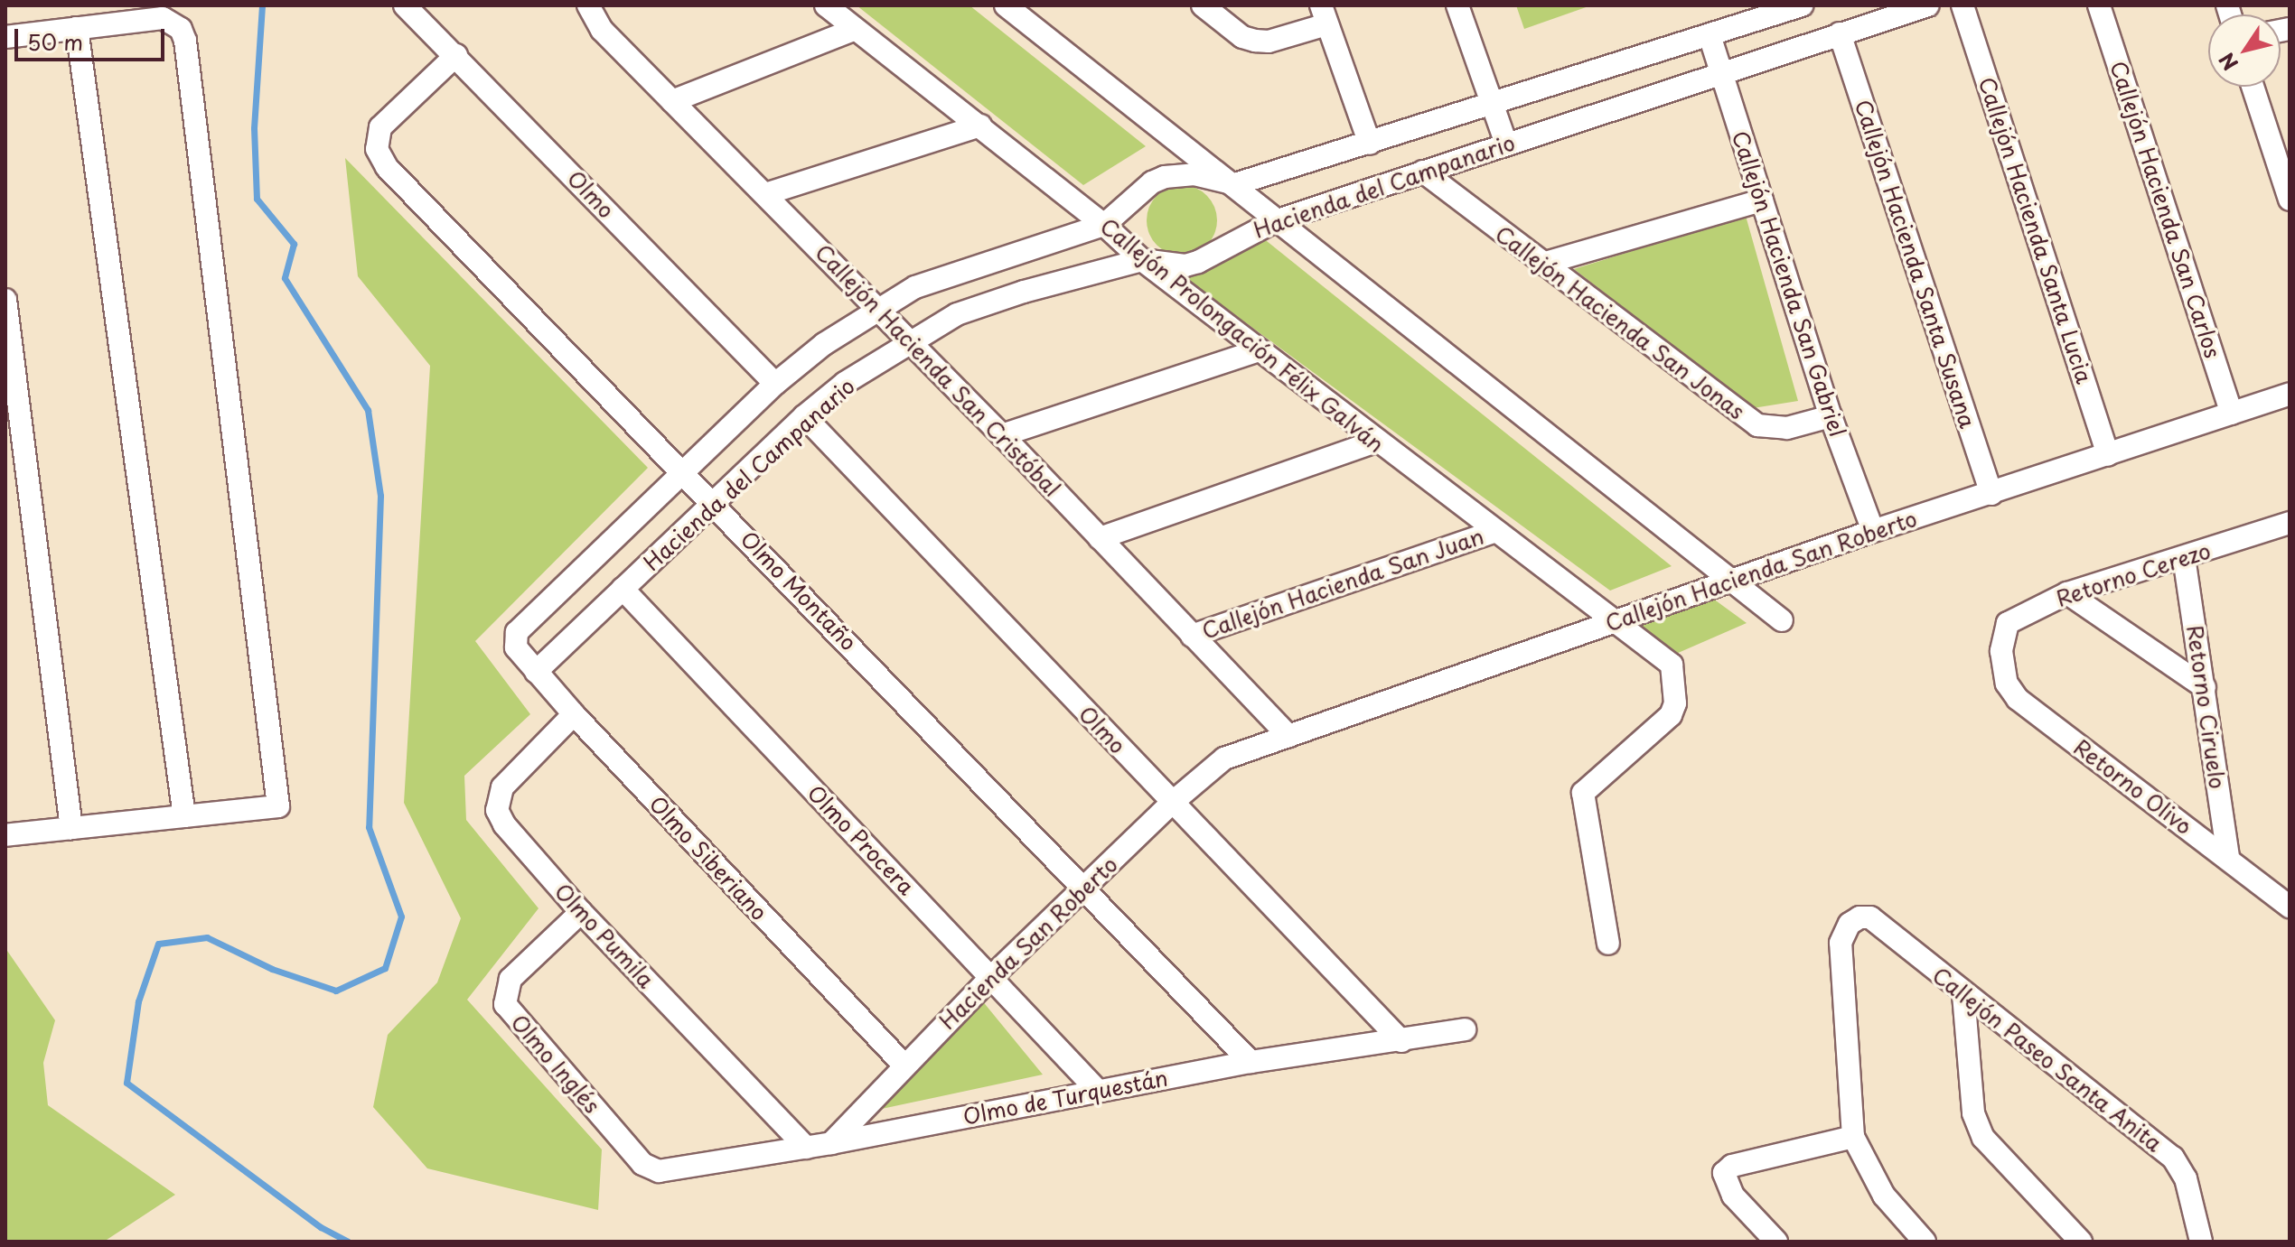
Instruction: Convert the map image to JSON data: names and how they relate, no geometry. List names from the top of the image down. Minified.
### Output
{"streets":{"street":["Hacienda del Campanario","Olmo","Callejón Hacienda San Carlos","Callejón Hacienda Santa Lucia","Callejón Hacienda Santa Susana","Callejón Hacienda San Gabriel","Callejón Hacienda San Jonas","Callejón Prolongación Félix Galván","Callejón Hacienda San Cristóbal","Callejón Hacienda San Roberto","Retorno Cerezo","Callejón Hacienda San Juan","Olmo Montaño","Retorno Ciruelo","Retorno Olivo","Olmo Procera","Olmo Siberiano","Olmo Pumila","Hacienda San Roberto","Callejón Paseo Santa Anita","Olmo Inglés","Olmo de Turquestán"]},"crossings":[["Hacienda del Campanario","Olmo"],["Hacienda del Campanario","Callejón Hacienda Santa Susana"],["Hacienda del Campanario","Callejón Hacienda San Gabriel"],["Hacienda del Campanario","Callejón Hacienda San Jonas"],["Hacienda del Campanario","Callejón Prolongación Félix Galván"],["Hacienda del Campanario","Callejón Hacienda San Cristóbal"],["Hacienda del Campanario","Olmo Montaño"],["Hacienda del Campanario","Olmo Procera"],["Hacienda del Campanario","Olmo Siberiano"],["Olmo","Olmo Montaño"],["Olmo","Hacienda San Roberto"],["Olmo","Olmo de Turquestán"],["Callejón Hacienda San Carlos","Callejón Hacienda San Roberto"],["Callejón Hacienda Santa Lucia","Callejón Hacienda San Roberto"],["Callejón Hacienda Santa Susana","Callejón Hacienda San Roberto"],["Callejón Hacienda San Gabriel","Callejón Hacienda San Jonas"],["Callejón Hacienda San Gabriel","Callejón Hacienda San Roberto"],["Callejón Prolongación Félix Galván","Callejón Hacienda San Roberto"],["Callejón Prolongación Félix Galván","Callejón Hacienda San Juan"],["Callejón Hacienda San Cristóbal","Callejón Hacienda San Roberto"],["Callejón Hacienda San Cristóbal","Callejón Hacienda San Juan"],["Callejón Hacienda San Roberto","Hacienda San Roberto"],["Retorno Cerezo","Retorno Ciruelo"],["Retorno Cerezo","Retorno Olivo"],["Olmo Montaño","Hacienda San Roberto"],["Olmo Montaño","Olmo de Turquestán"],["Retorno Ciruelo","Retorno Olivo"],["Olmo Procera","Hacienda San Roberto"],["Olmo Procera","Olmo de Turquestán"],["Olmo Siberiano","Olmo Pumila"],["Olmo Siberiano","Hacienda San Roberto"],["Olmo Pumila","Olmo Inglés"],["Olmo Pumila","Olmo de Turquestán"],["Hacienda San Roberto","Olmo de Turquestán"],["Olmo Inglés","Olmo de Turquestán"]],"scale_bar":"50 m","north":"bottom left"}
